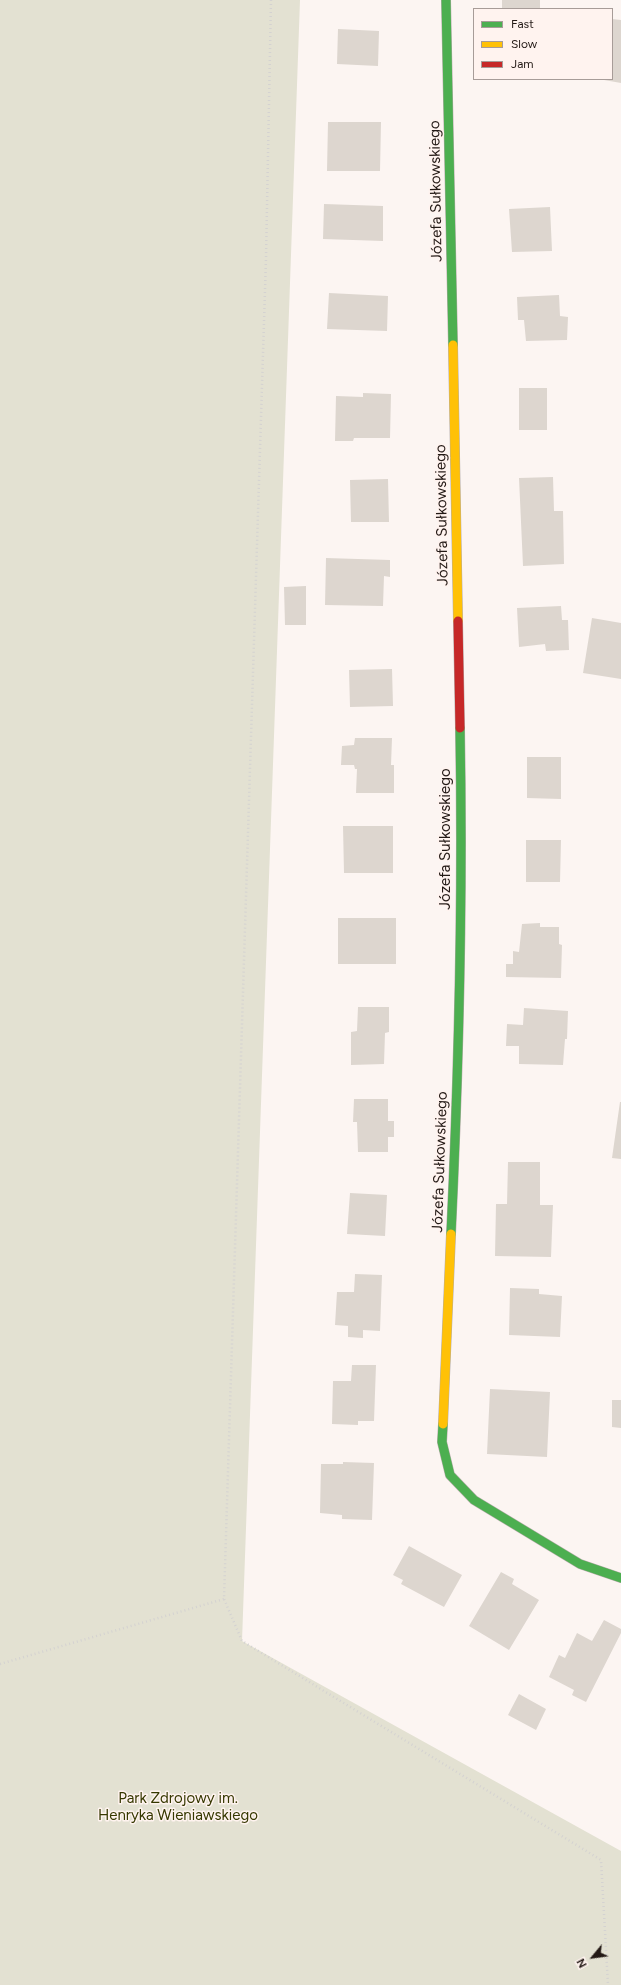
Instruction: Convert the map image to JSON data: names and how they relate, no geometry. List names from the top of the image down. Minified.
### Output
{"streets":{"street":["Józefa Sułkowskiego"]},"parks":["Park Zdrojowy im. Henryka Wieniawskiego"],"legend":["Fast","Slow","Jam"],"north":"bottom left"}
